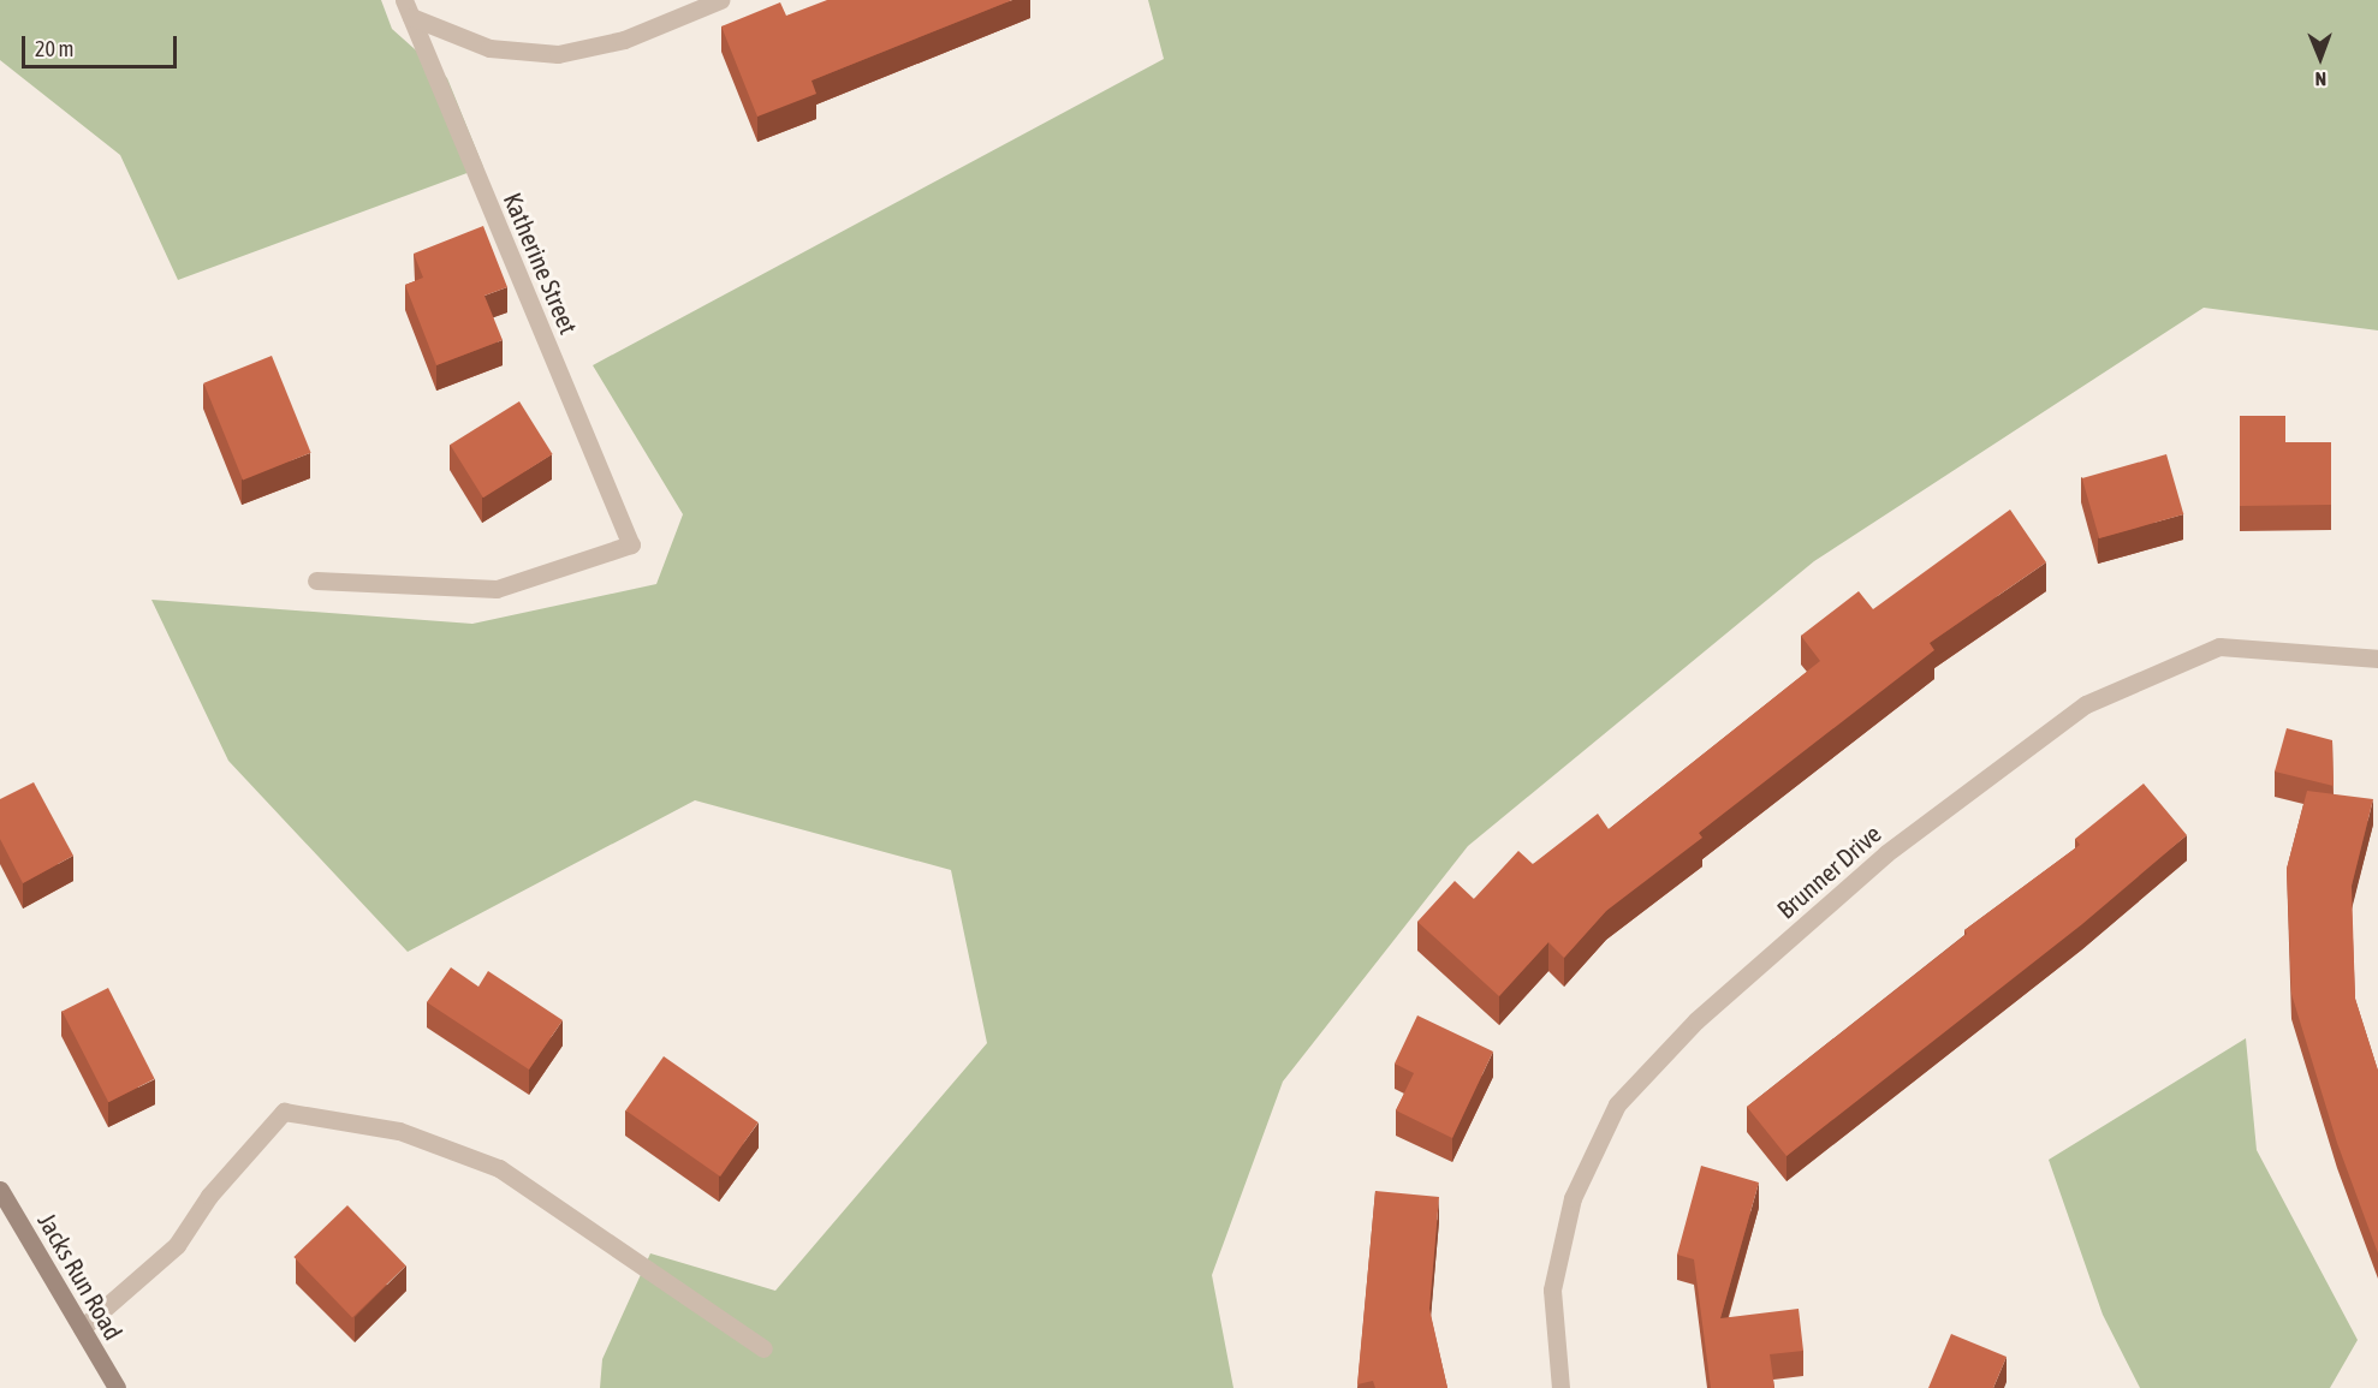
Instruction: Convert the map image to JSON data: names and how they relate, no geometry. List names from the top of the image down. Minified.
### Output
{"streets":{"street":["Katherine Street","Brunner Drive","Jacks Run Road"]},"scale_bar":"20 m","north":"bottom"}
